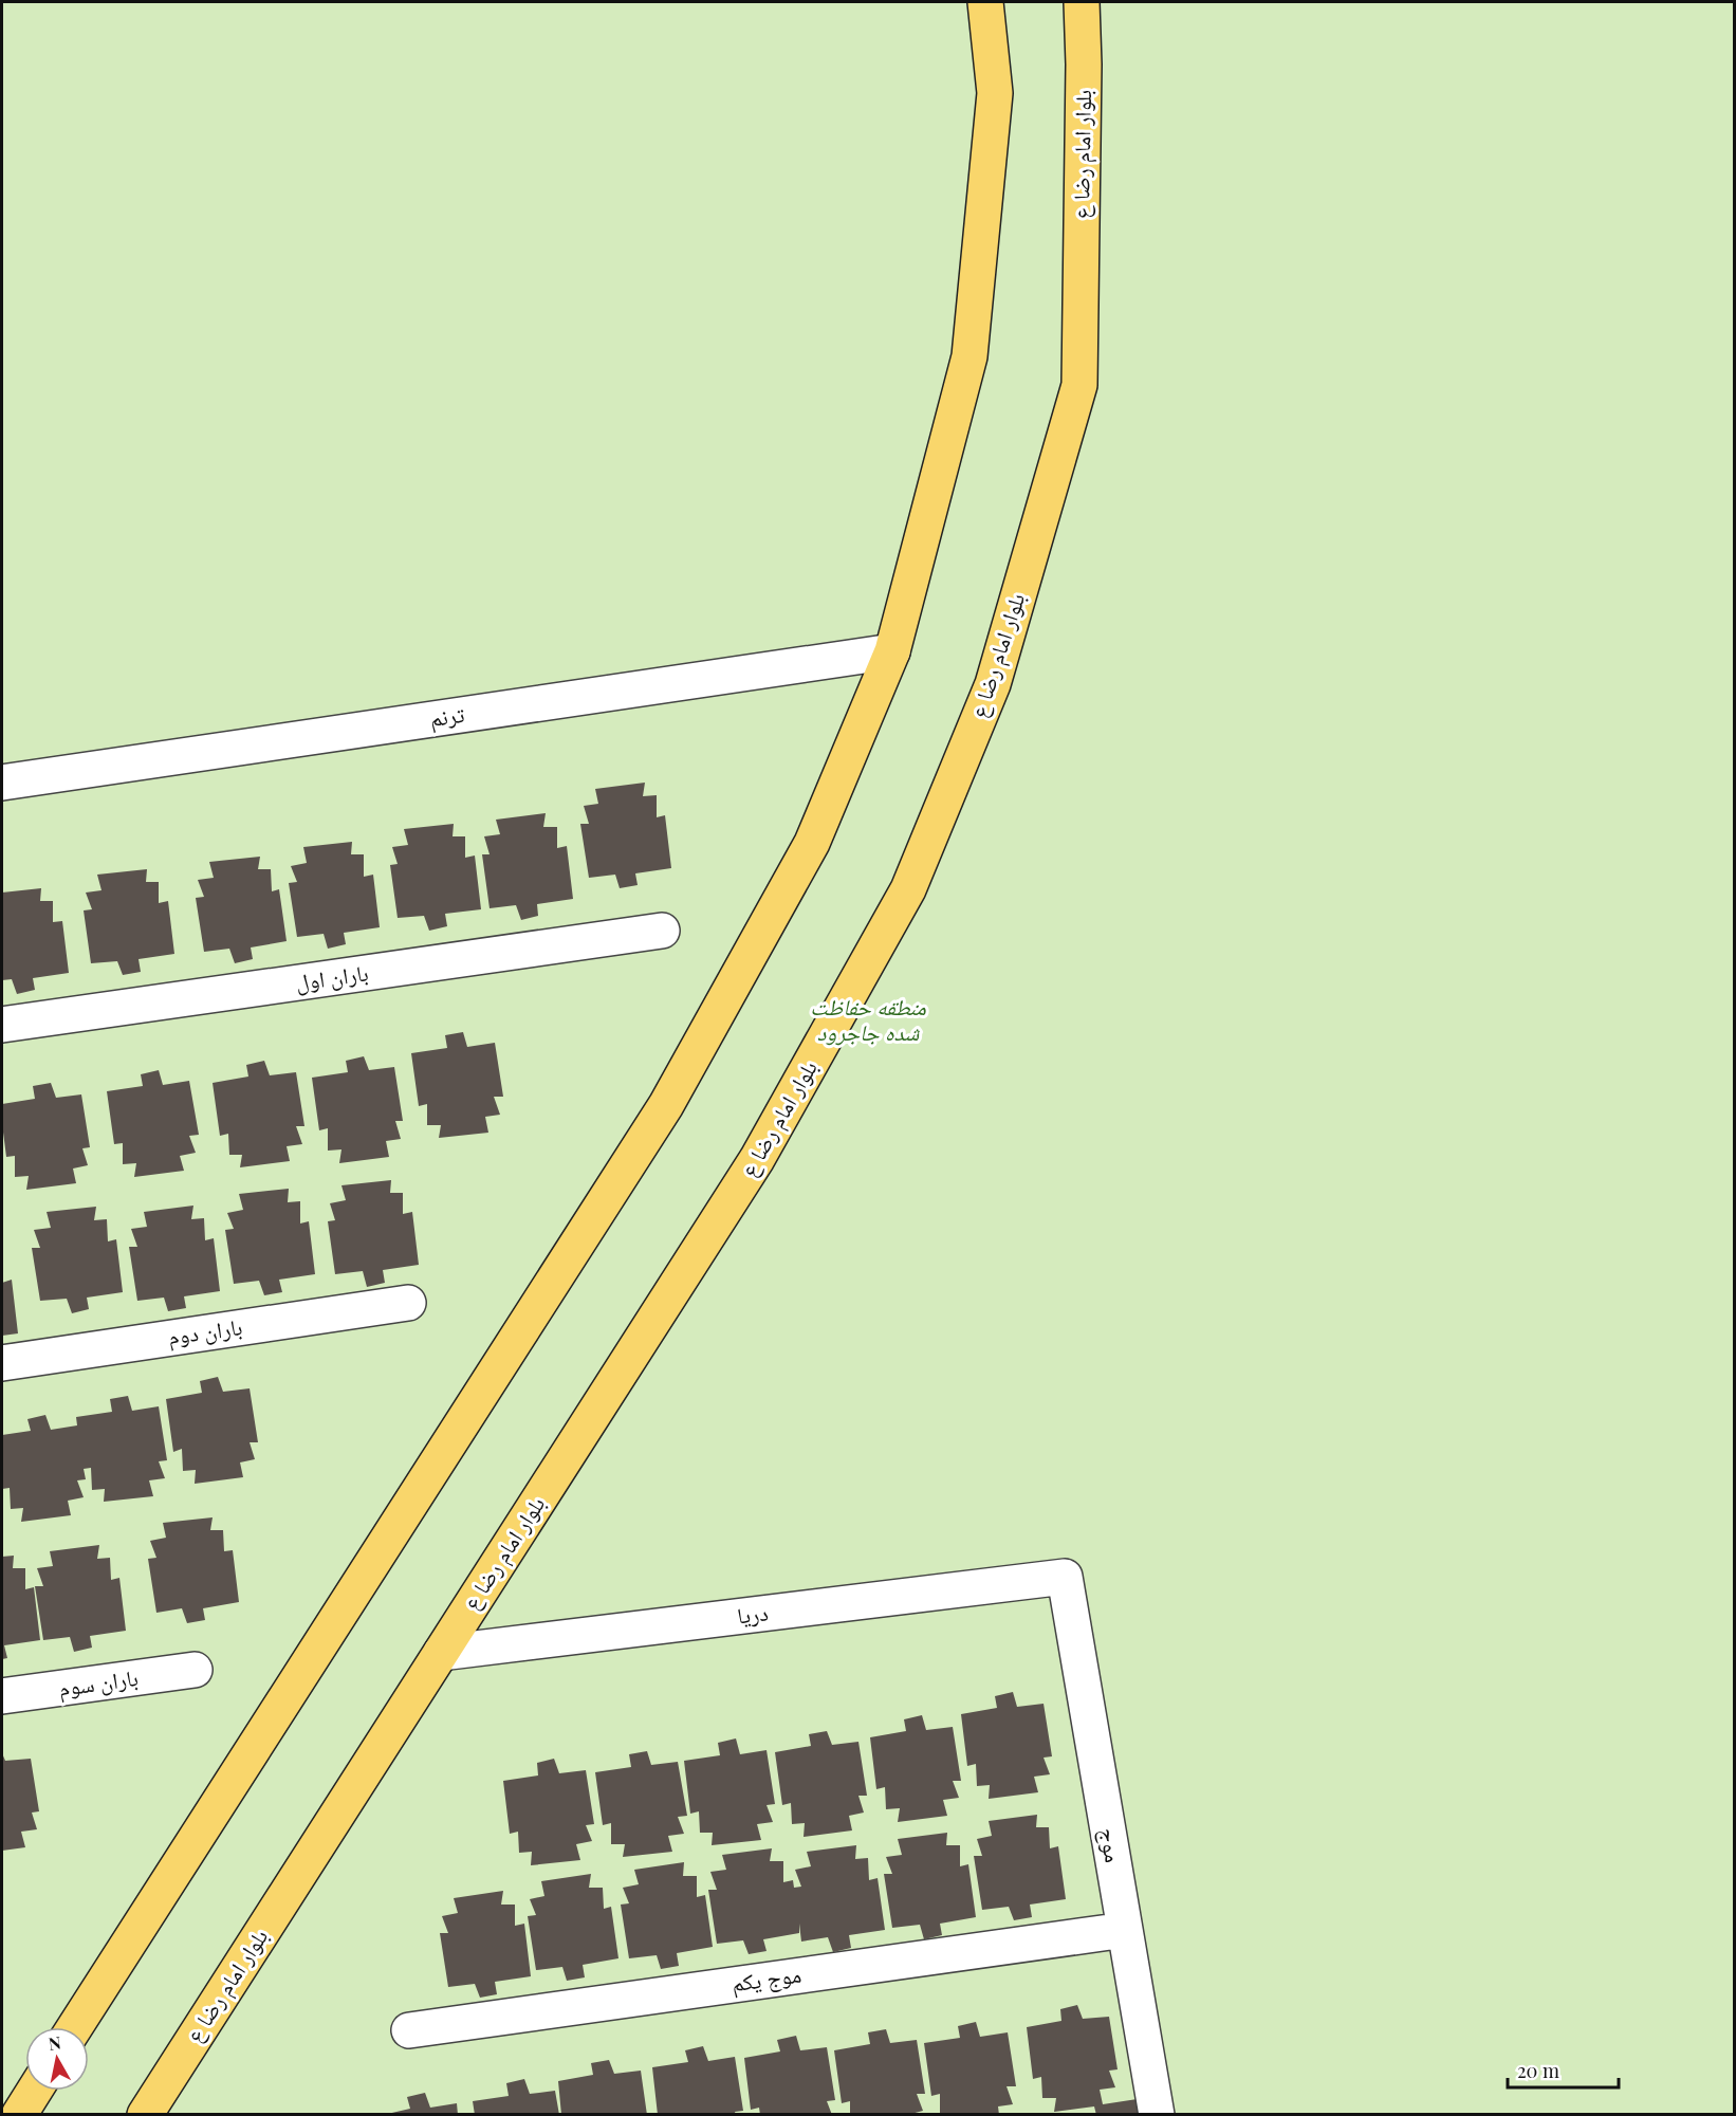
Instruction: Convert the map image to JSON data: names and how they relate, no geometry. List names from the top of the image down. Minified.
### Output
{"streets":{"main road":["بلوار امام رضا ع"],"street":["ترنم","باران اول","باران دوم","دریا","باران سوم","موج","موج یکم"]},"crossings":[["بلوار امام رضا ع","دریا"],["دریا","موج"],["موج","موج یکم"]],"parks":["منطقه حفاظت شده جاجرود"],"scale_bar":"20 m","north":"top"}
